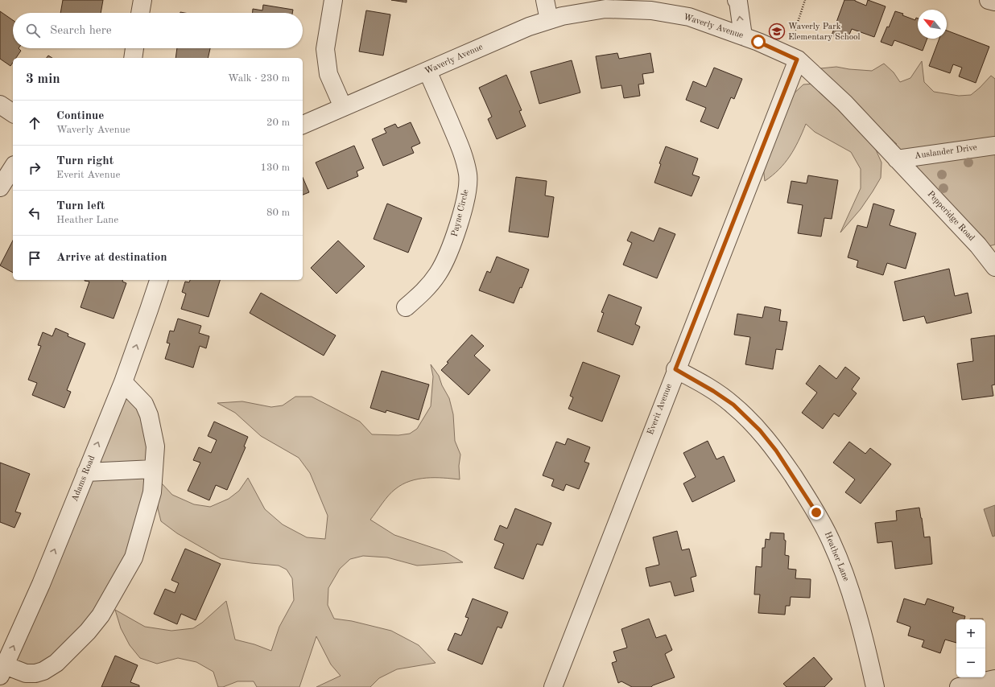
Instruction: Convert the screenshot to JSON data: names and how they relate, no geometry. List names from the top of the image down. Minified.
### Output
{"streets":{"street":["Waverly Avenue","Auslander Drive","Payne Circle","Pepperidge Road","Everit Avenue","Adams Road","Heather Lane"]},"crossings":[["Waverly Avenue","Auslander Drive"],["Waverly Avenue","Payne Circle"],["Waverly Avenue","Pepperidge Road"],["Waverly Avenue","Everit Avenue"],["Auslander Drive","Pepperidge Road"],["Everit Avenue","Heather Lane"]],"one_way":["Adams Road"],"places":{"school or university":["Waverly Park Elementary School"]},"north":"top left","page":{"search":"Search here","heading":["3 min","Walk · 230 m"],"list":[["Continue","Waverly Avenue","20 m"],["Turn right","Everit Avenue","130 m"],["Turn left","Heather Lane","80 m"],"Arrive at destination"],"map_buttons":["+","−"]}}
